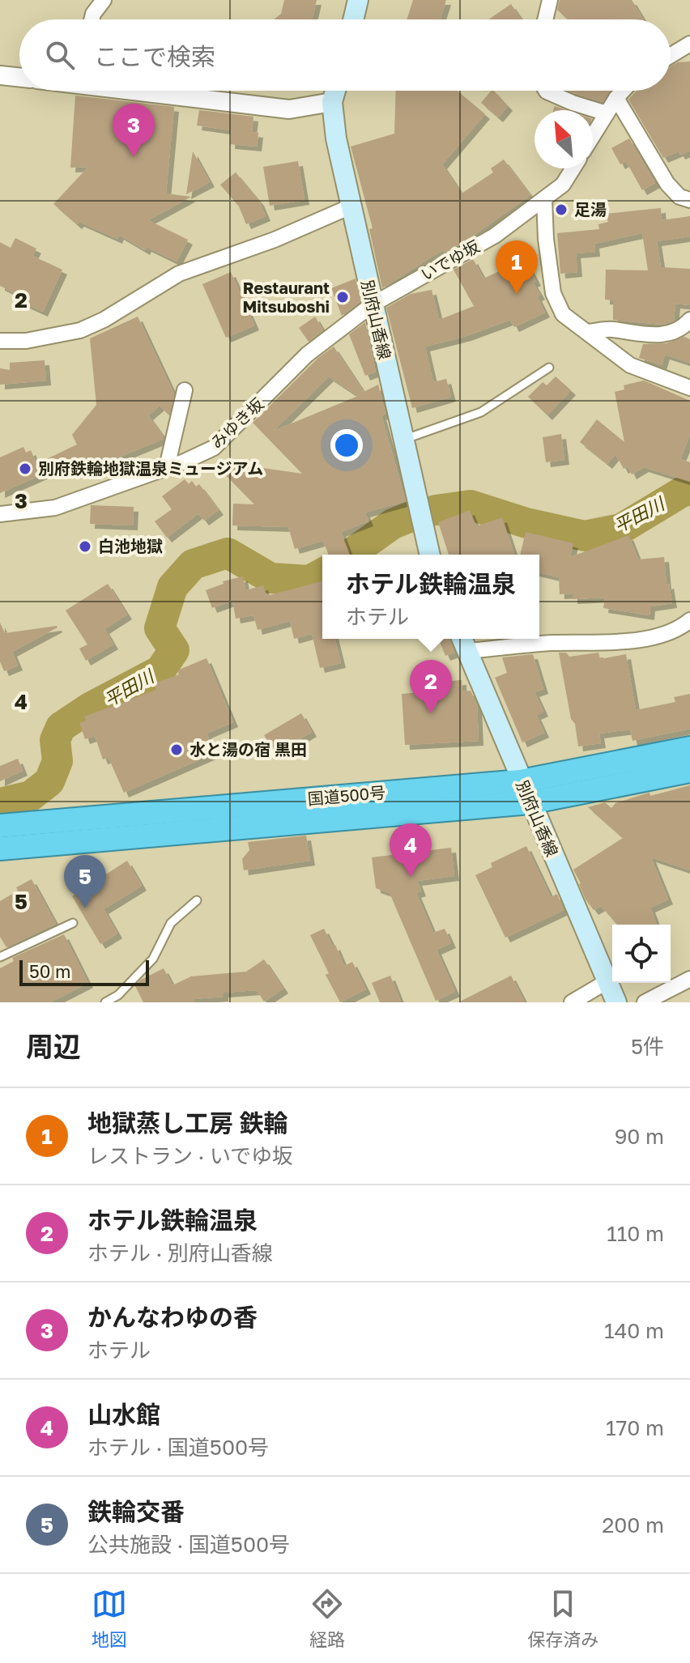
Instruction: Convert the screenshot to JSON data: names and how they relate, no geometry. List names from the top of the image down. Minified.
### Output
{"streets":{"highway":["国道500号"],"main road":["別府山香線"],"street":["いでゆ坂","みゆき坂"]},"crossings":[["いでゆ坂","別府山香線"],["いでゆ坂","みゆき坂"],["別府山香線","みゆき坂"],["別府山香線","国道500号"]],"water":["平田川"],"places":["足湯","Restaurant Mitsuboshi","別府鉄輪地獄温泉ミュージアム","白池地獄","水と湯の宿 黒田"],"scale_bar":"50 m","north":"top left","page":{"search":"ここで検索","pins":["3","1","2","4","5"],"popup":["ホテル鉄輪温泉","ホテル"],"scale":"50 m","heading":["周辺","5件"],"list":[{"mark":"1","name":"地獄蒸し工房 鉄輪","note":"レストラン · いでゆ坂","value":"90 m"},{"mark":"2","name":"ホテル鉄輪温泉","note":"ホテル · 別府山香線","value":"110 m"},{"mark":"3","name":"かんなわゆの香","note":"ホテル","value":"140 m"},{"mark":"4","name":"山水館","note":"ホテル · 国道500号","value":"170 m"},{"mark":"5","name":"鉄輪交番","note":"公共施設 · 国道500号","value":"200 m"}],"nav":["地図","経路","保存済み"]},"grid":{"rows":["2","3","4","5"]}}
